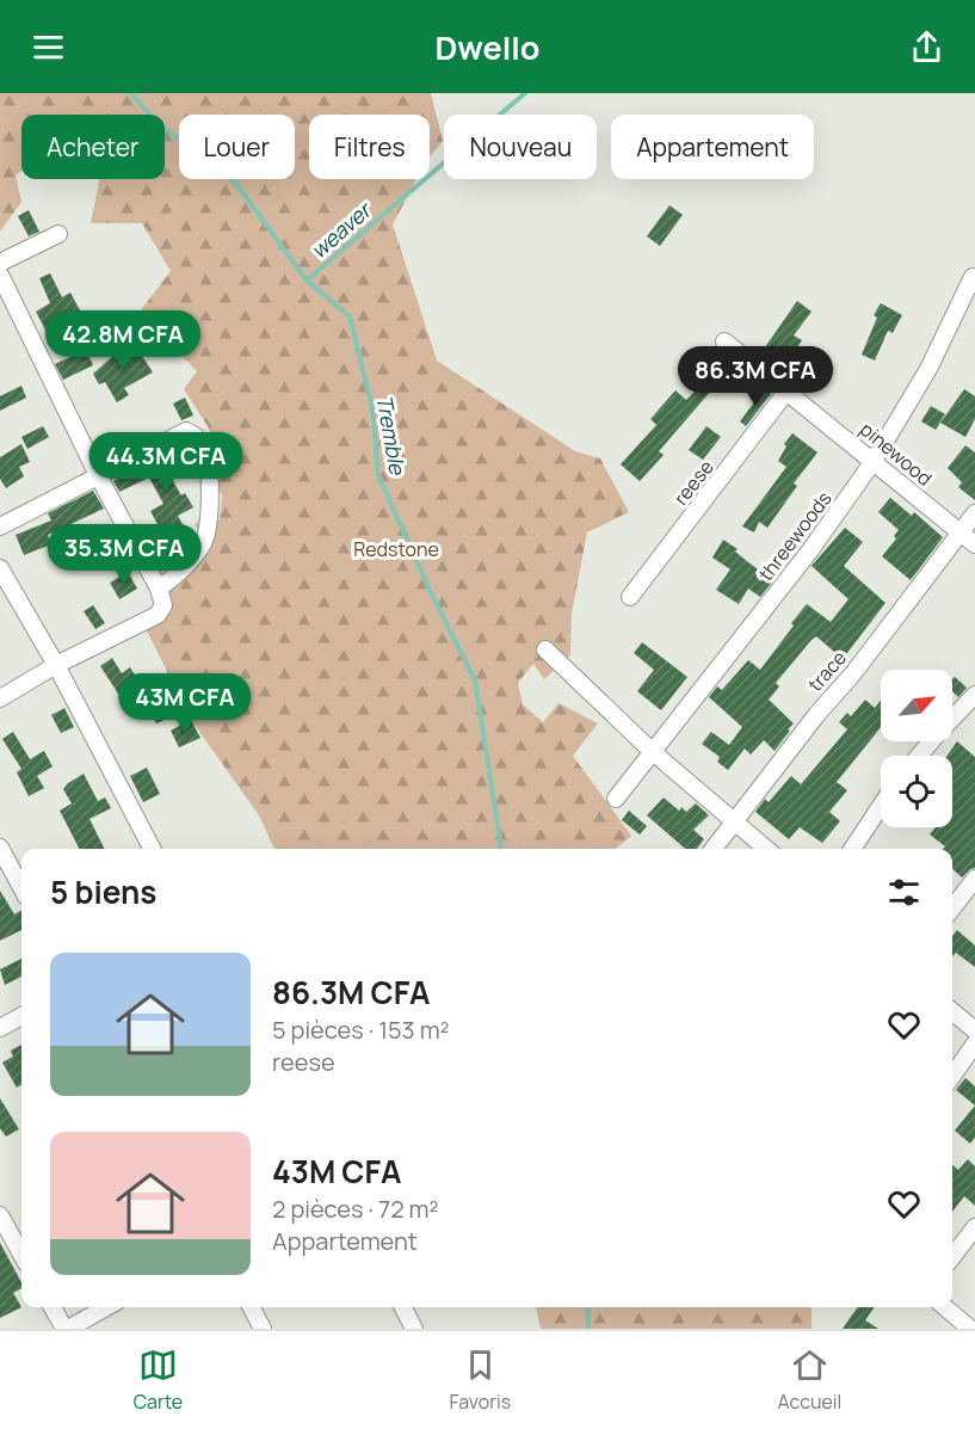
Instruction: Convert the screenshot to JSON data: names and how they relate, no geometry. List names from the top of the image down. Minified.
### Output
{"streets":{"street":["pinewood","reese","threewoods","trace"]},"crossings":[["pinewood","reese"],["pinewood","threewoods"],["pinewood","trace"]],"water":["weaver","Tremble"],"parks":["Redstone"],"north":"top right","page":{"header":"Dwello","chip":["Acheter","Louer","Filtres","Nouveau","Appartement"],"price":["42.8M CFA","86.3M CFA","44.3M CFA","35.3M CFA","43M CFA"],"heading":"5 biens","list":[{"name":"86.3M CFA","note":"5 pièces · 153 m² · reese"},{"name":"43M CFA","note":"2 pièces · 72 m² · Appartement"}],"tabs":["Carte","Favoris","Accueil"]}}
